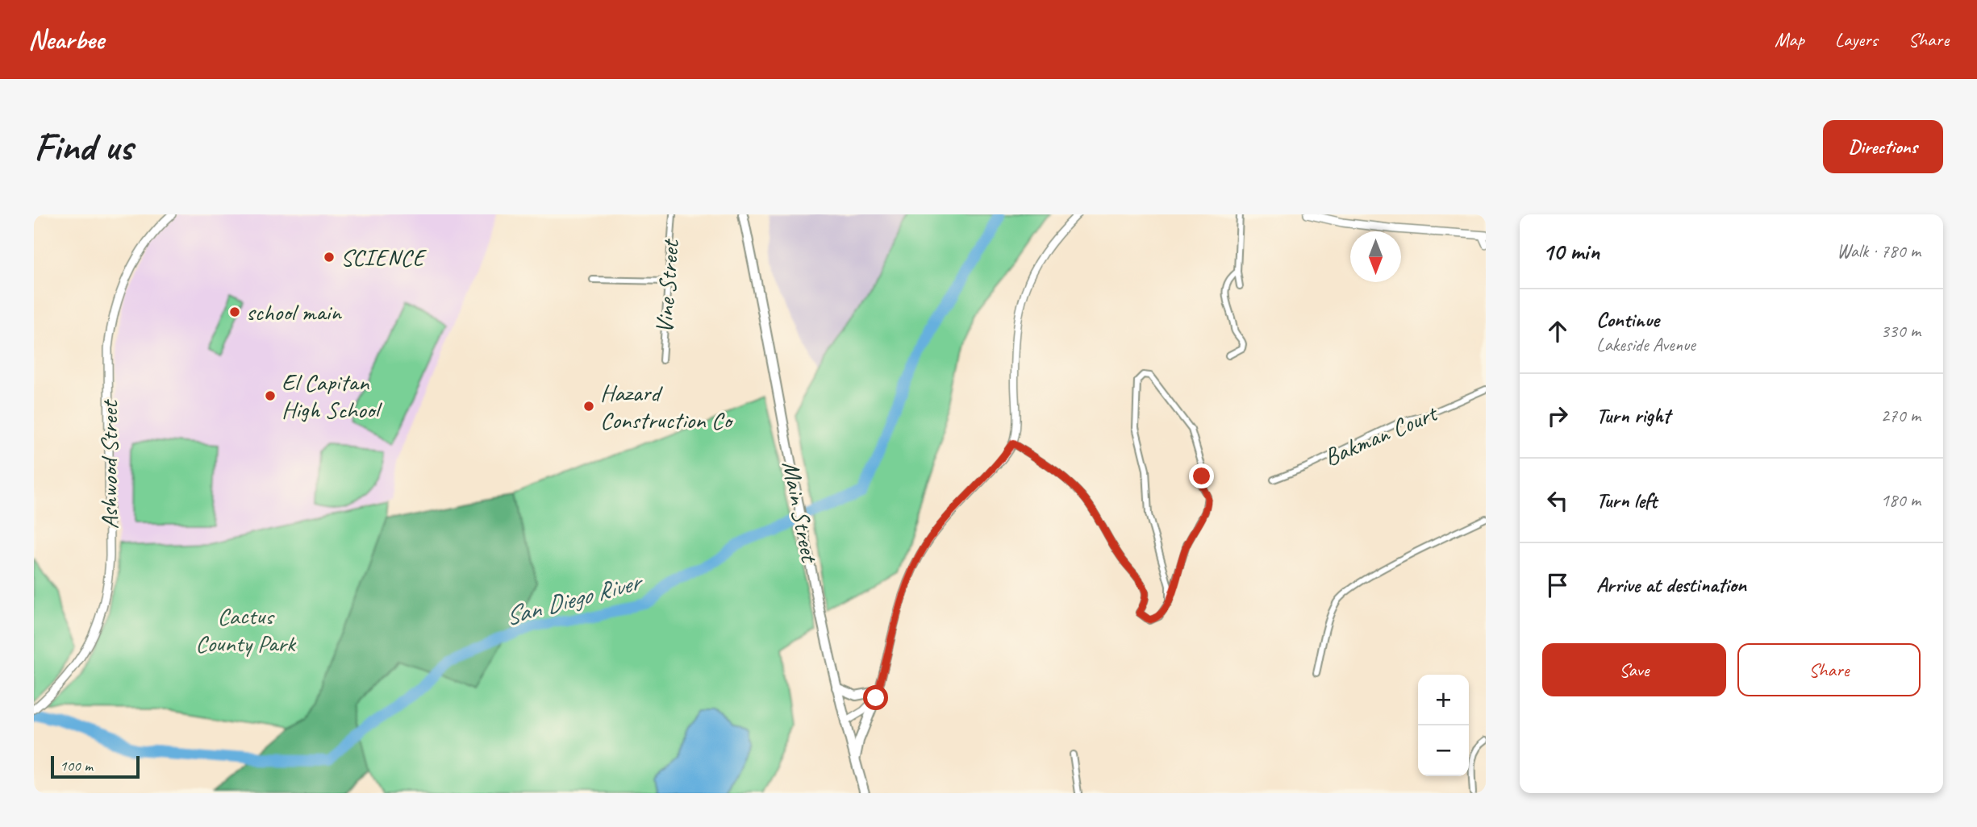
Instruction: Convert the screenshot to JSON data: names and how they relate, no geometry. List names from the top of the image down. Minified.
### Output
{"streets":{"main road":["Ashwood Street","Main Street"],"street":["Vine Street","Bakman Court"]},"water":["San Diego River"],"parks":["Cactus County Park"],"places":["SCIENCE","school main","El Capitan High School","Hazard Construction Co"],"scale_bar":"100 m","north":"bottom","page":{"header":"Nearbee","nav":["Map","Layers","Share"],"buttons":["Directions",["Save","Share"]],"title":"Find us","heading":["10 min","Walk · 780 m"],"list":[["Continue","Lakeside Avenue","330 m"],["Turn right","270 m"],["Turn left","180 m"],"Arrive at destination"],"map_buttons":["+","−"],"scale":"100 m"}}
